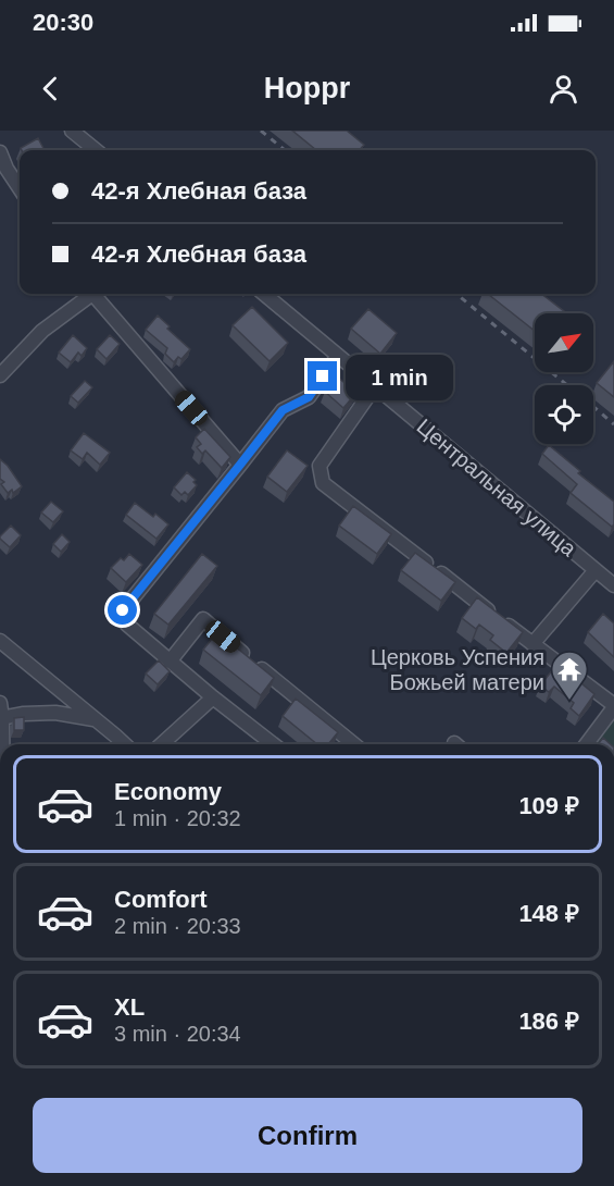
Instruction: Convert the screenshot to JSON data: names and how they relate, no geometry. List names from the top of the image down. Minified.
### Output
{"streets":{"street":["Центральная улица"]},"places":{"temple":["Церковь Успения Божьей матери"]},"north":"top right","page":{"status":"20:30","header":"Hoppr","banner":["42-я Хлебная база","42-я Хлебная база"],"bubble":"1 min","list":[{"name":"Economy","note":"1 min · 20:32","value":"109 ₽"},{"name":"Comfort","note":"2 min · 20:33","value":"148 ₽"},{"name":"XL","note":"3 min · 20:34","value":"186 ₽"}],"buttons":"Confirm"}}
